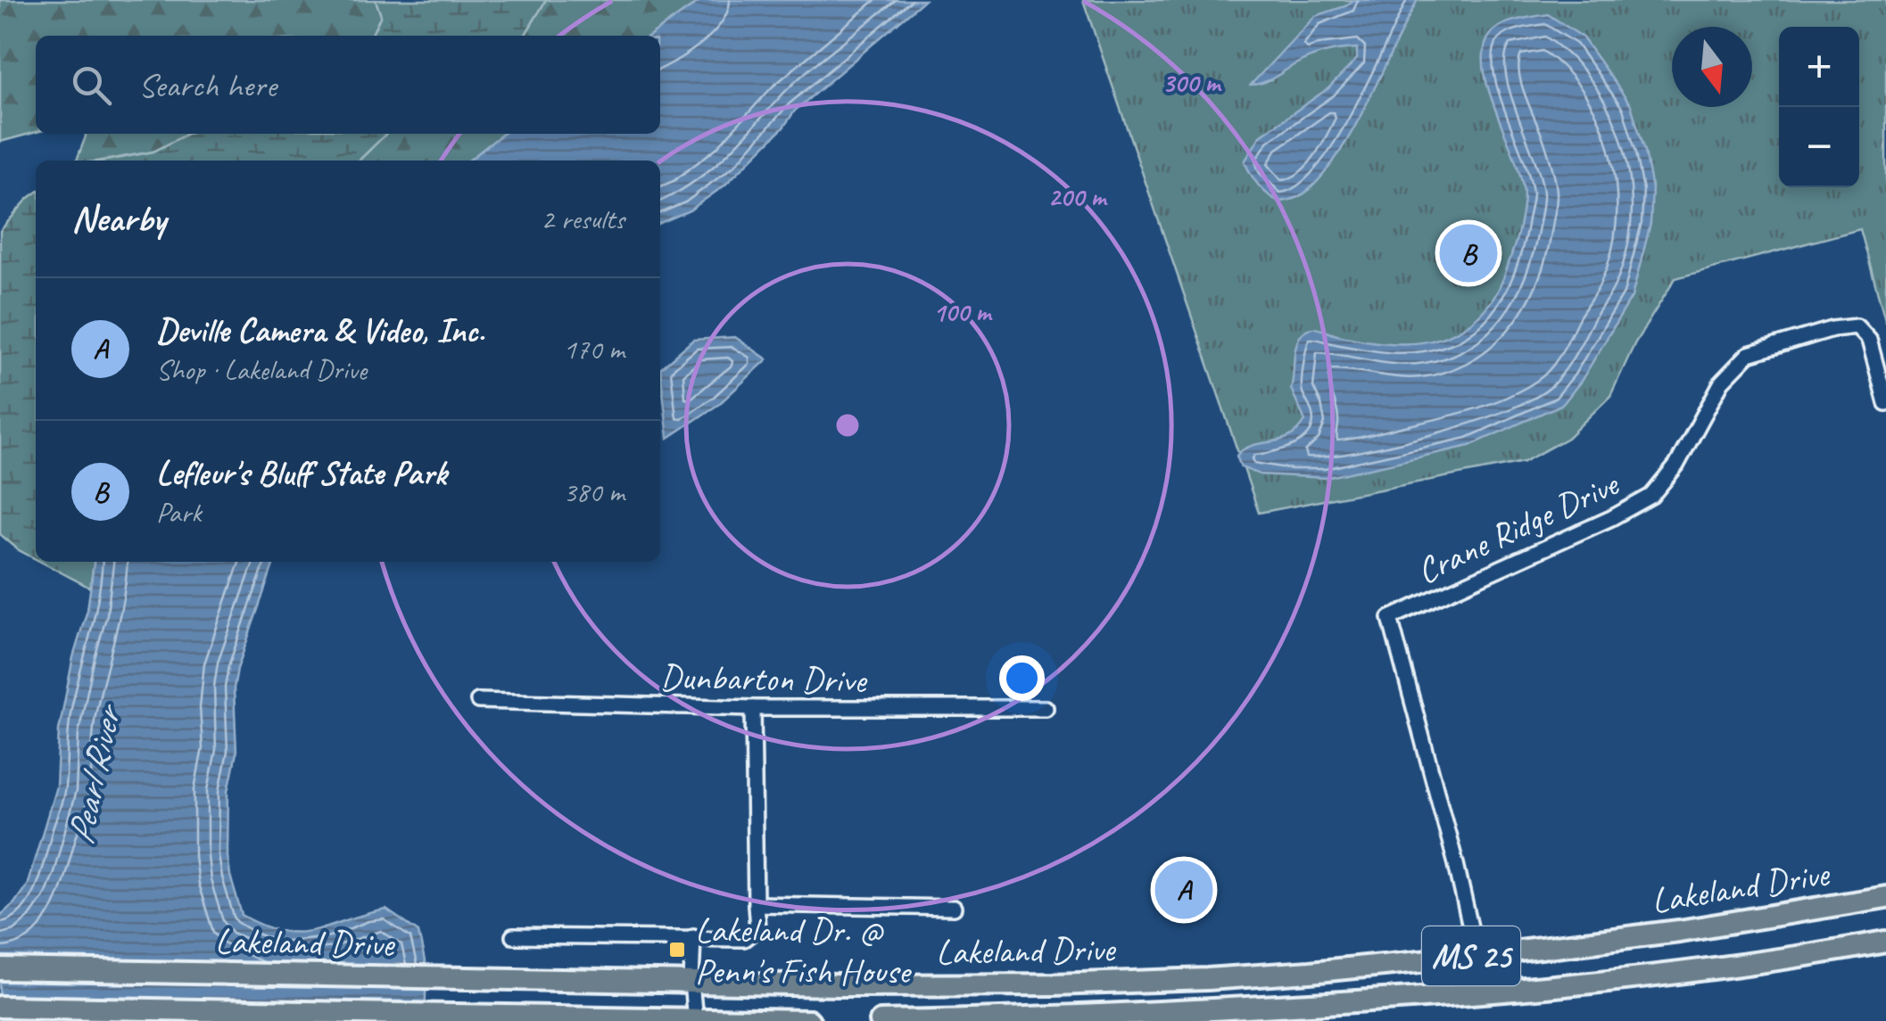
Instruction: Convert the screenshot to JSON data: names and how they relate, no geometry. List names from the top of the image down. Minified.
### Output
{"streets":{"highway":["Lakeland Drive","MS 25"],"street":["Crane Ridge Drive","Dunbarton Drive"]},"crossings":[["Crane Ridge Drive","Lakeland Drive"]],"water":["Pearl River"],"places":{"transit":["Lakeland Dr. @ Penn's Fish House"]},"north":"bottom","page":{"map_buttons":["+","−"],"search":"Search here","heading":["Nearby","2 results"],"pins":["B","A"],"list":[{"mark":"A","name":"Deville Camera & Video, Inc.","note":"Shop · Lakeland Drive","value":"170 m"},{"mark":"B","name":"Lefleur's Bluff State Park","note":"Park","value":"380 m"}]},"rings":["300 m","200 m","100 m"]}
